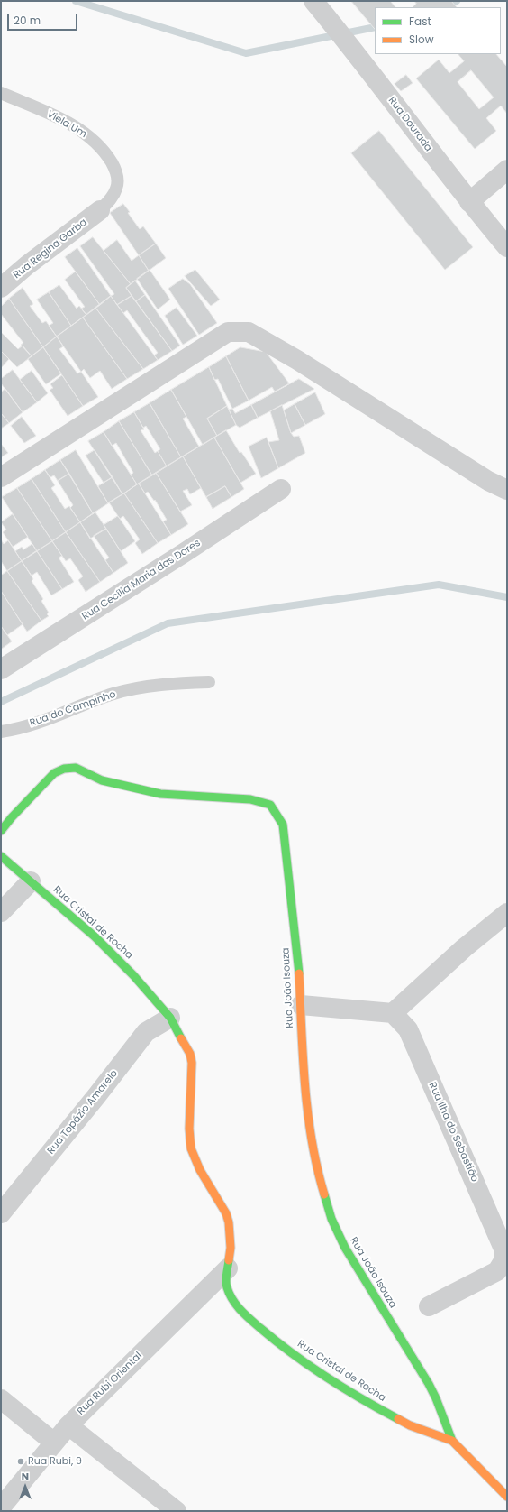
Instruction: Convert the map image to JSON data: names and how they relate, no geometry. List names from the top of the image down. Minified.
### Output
{"streets":{"street":["Rua Dourada","Rua Regina Garba","Rua Cecília Maria das Dores","Rua Cristal de Rocha","Rua João Isouza","Rua Topázio Amarelo","Rua Ilha do Sebastião","Rua Rubi Oriental"],"lane":["Viela Um","Rua do Campinho"]},"crossings":[["Viela Um","Rua Regina Garba"],["Rua Cristal de Rocha","Rua João Isouza"],["Rua Cristal de Rocha","Rua Topázio Amarelo"],["Rua Cristal de Rocha","Rua Rubi Oriental"]],"places":["Rua Rubi, 9"],"legend":["Fast","Slow"],"scale_bar":"20 m","north":"top"}
